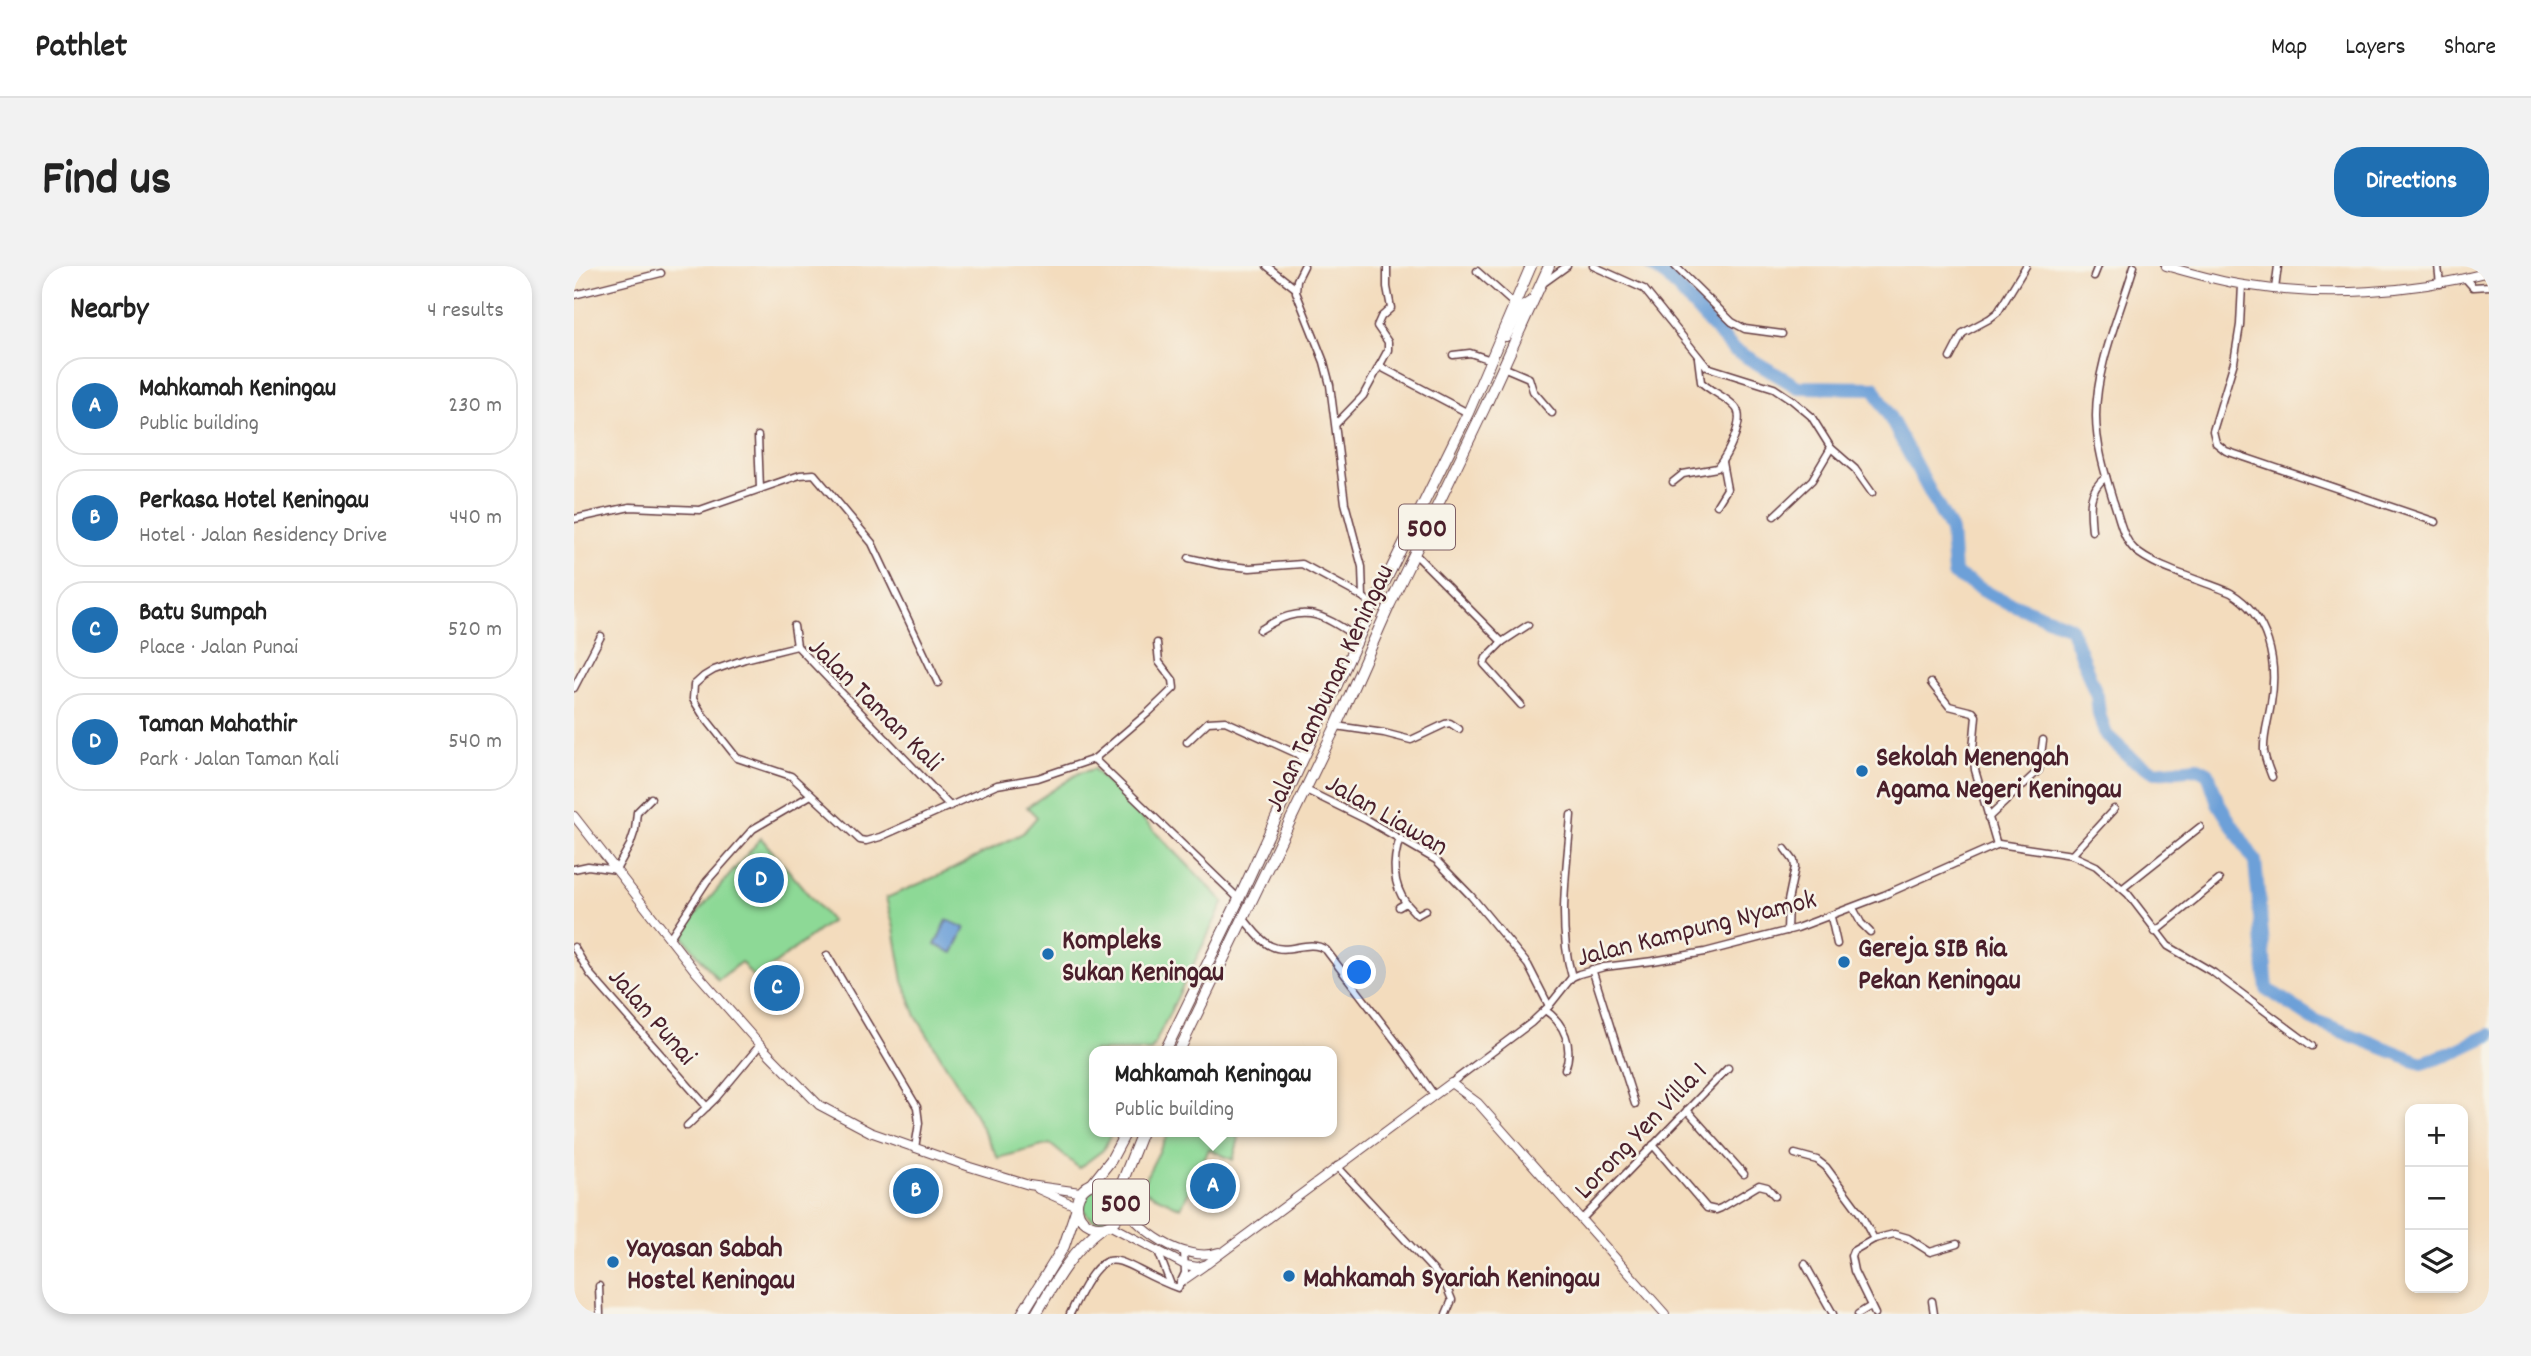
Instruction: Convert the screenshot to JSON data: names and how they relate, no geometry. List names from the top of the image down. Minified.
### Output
{"streets":{"main road":["500","Jalan Tambunan Keningau"],"street":["Jalan Taman Kali","Jalan Liawan","Jalan Kampung Nyamok","Jalan Punai","Lorong Yen Villa 1"]},"crossings":[["Jalan Tambunan Keningau","Jalan Liawan"],["Jalan Liawan","Jalan Kampung Nyamok"]],"places":["Sekolah Menengah Agama Negeri Keningau","Kompleks Sukan Keningau","Gereja SIB Ria Pekan Keningau","Yayasan Sabah Hostel Keningau","Mahkamah Syariah Keningau"],"page":{"header":"Pathlet","nav":["Map","Layers","Share"],"title":"Find us","buttons":"Directions","heading":["Nearby","4 results"],"list":[{"mark":"A","name":"Mahkamah Keningau","note":"Public building","value":"230 m"},{"mark":"B","name":"Perkasa Hotel Keningau","note":"Hotel · Jalan Residency Drive","value":"440 m"},{"mark":"C","name":"Batu Sumpah","note":"Place · Jalan Punai","value":"520 m"},{"mark":"D","name":"Taman Mahathir","note":"Park · Jalan Taman Kali","value":"540 m"}],"pins":["D","C","A","B"],"popup":["Mahkamah Keningau","Public building"],"map_buttons":["+","−"]}}
